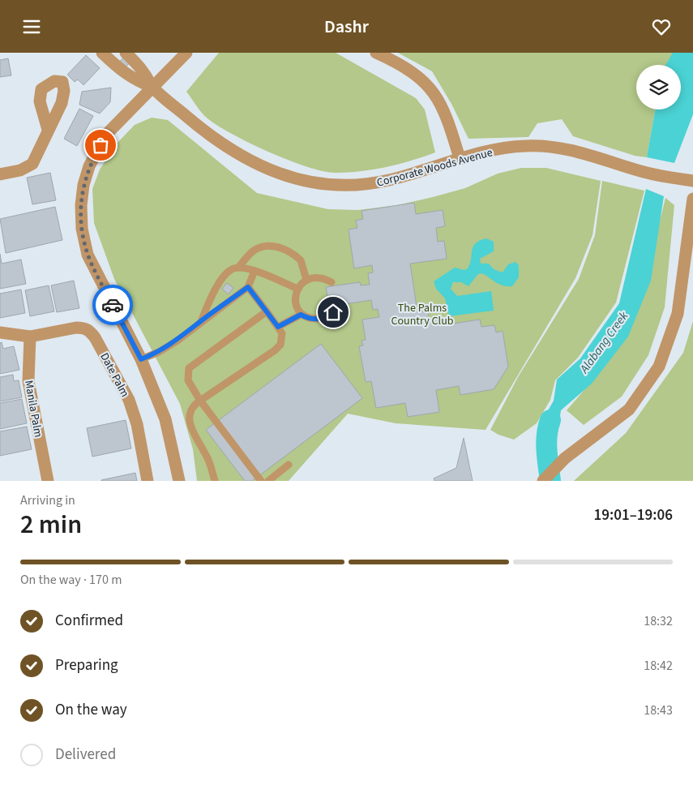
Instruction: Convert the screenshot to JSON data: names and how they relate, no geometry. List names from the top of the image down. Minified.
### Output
{"streets":{"street":["Corporate Woods Avenue","Date Palm","Manila Palm"]},"crossings":[["Date Palm","Manila Palm"]],"water":["Alabang Creek"],"parks":["The Palms Country Club"],"page":{"header":"Dashr","heading":["2 min","Arriving in","19:01–19:06"],"bar":"On the way · 170 m","list":[["Confirmed","18:32"],["Preparing","18:42"],["On the way","18:43"],"Delivered"]}}
